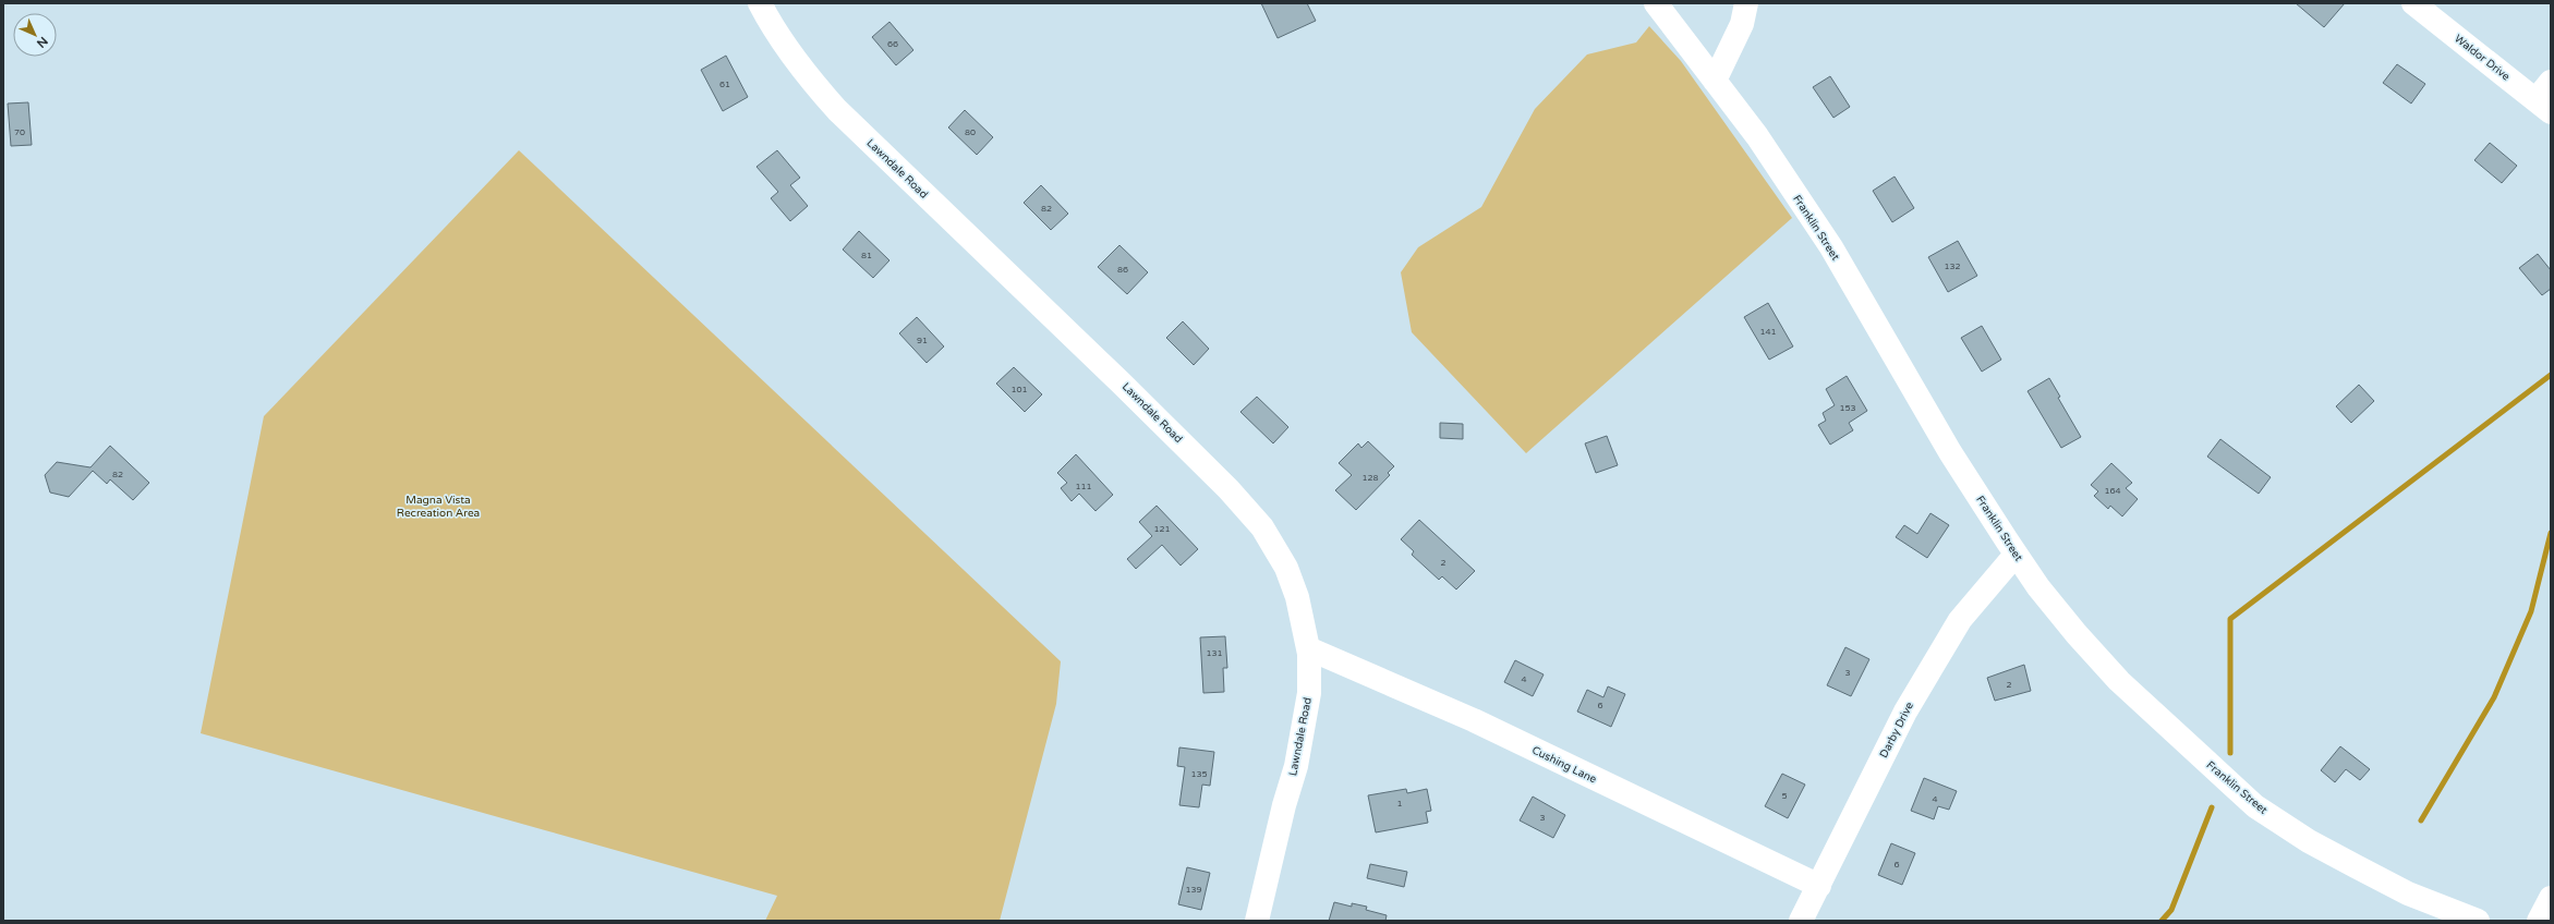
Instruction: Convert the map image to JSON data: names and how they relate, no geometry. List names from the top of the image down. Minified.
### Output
{"streets":{"street":["Waldor Drive","Lawndale Road","Franklin Street","Darby Drive","Cushing Lane"]},"crossings":[["Lawndale Road","Cushing Lane"],["Franklin Street","Darby Drive"],["Darby Drive","Cushing Lane"]],"parks":["Magna Vista Recreation Area"],"house_numbers":["66","61","70","80","82","81","132","86","141","91","101","153","82","128","111","164","121","2","131","3","4","2","6","135","5","4","1","3","6","139"],"north":"bottom right"}
